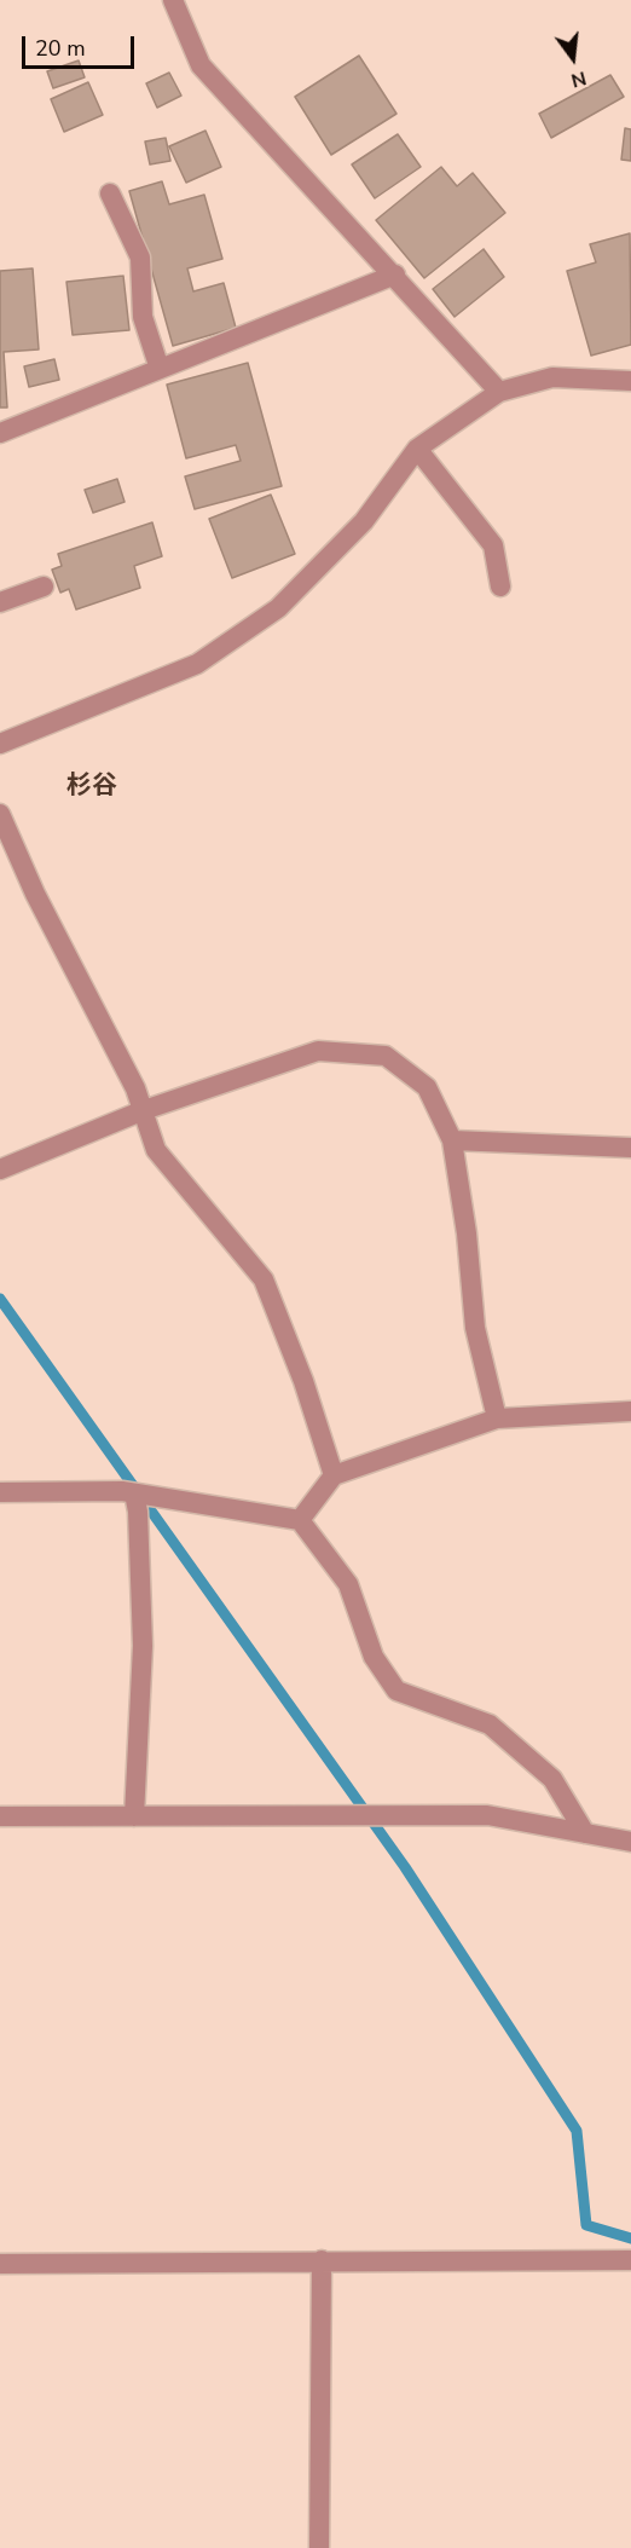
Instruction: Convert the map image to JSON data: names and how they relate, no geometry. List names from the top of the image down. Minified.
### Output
{"districts":["杉谷"],"scale_bar":"20 m","north":"bottom"}
